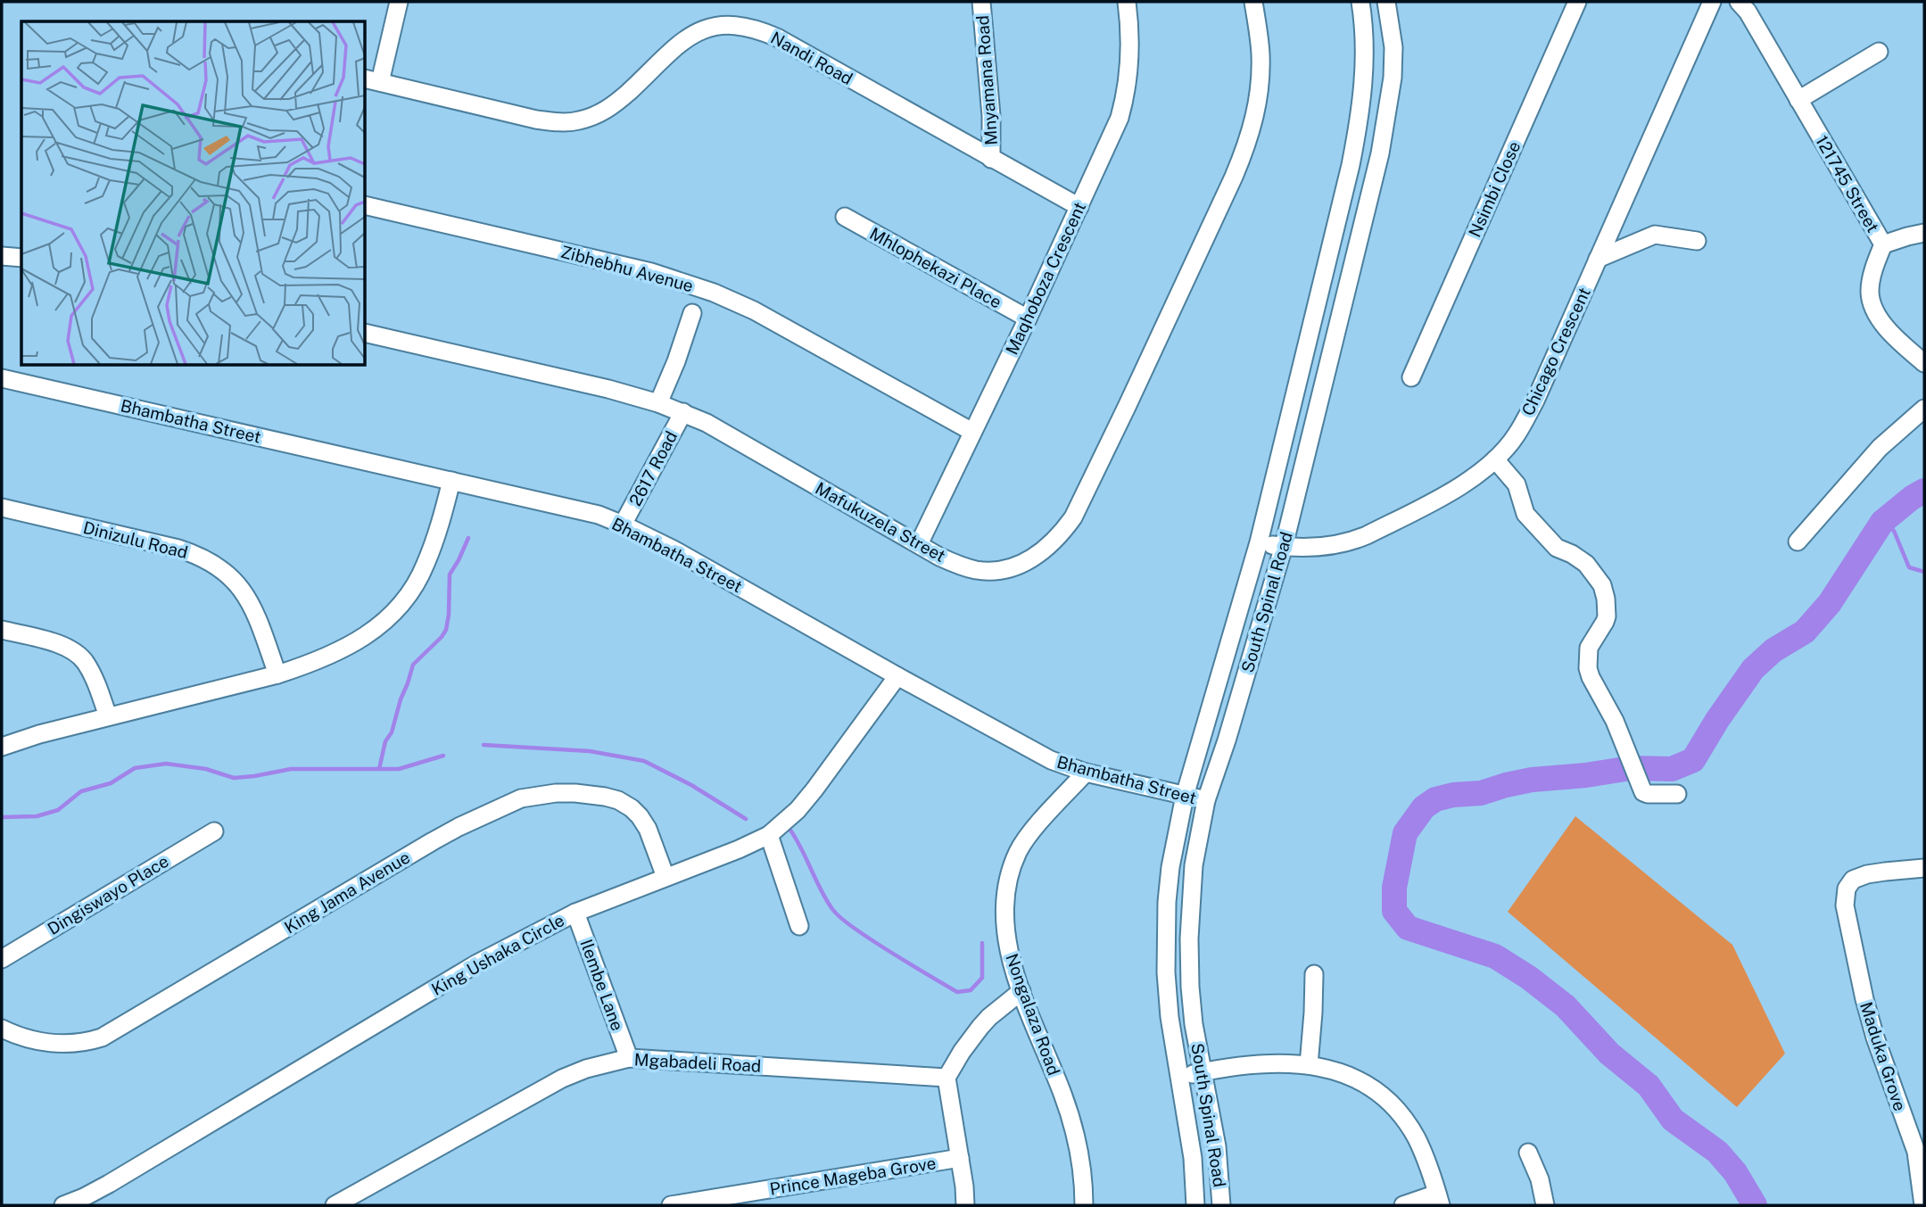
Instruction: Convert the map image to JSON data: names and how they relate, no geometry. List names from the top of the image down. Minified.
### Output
{"streets":{"street":["Nandi Road","Mnyamana Road","121745 Street","Nsimbi Close","Mhlophekazi Place","Zibhebhu Avenue","Maqhoboza Crescent","Chicago Crescent","Bhambatha Street","2617 Road","Mafukuzela Street","Dinizulu Road","South Spinal Road","King Jama Avenue","Dingiswayo Place","King Ushaka Circle","Ilembe Lane","Nongalaza Road","Maduka Grove","Mgabadeli Road","Prince Mageba Grove"]},"crossings":[["Nandi Road","Mnyamana Road"],["Nandi Road","Maqhoboza Crescent"],["Mhlophekazi Place","Maqhoboza Crescent"],["Zibhebhu Avenue","Maqhoboza Crescent"],["Maqhoboza Crescent","Mafukuzela Street"],["Chicago Crescent","South Spinal Road"],["Bhambatha Street","2617 Road"],["Bhambatha Street","South Spinal Road"],["Bhambatha Street","King Ushaka Circle"],["Bhambatha Street","Nongalaza Road"],["2617 Road","Mafukuzela Street"],["King Jama Avenue","King Ushaka Circle"],["King Ushaka Circle","Ilembe Lane"],["Ilembe Lane","Mgabadeli Road"]]}
